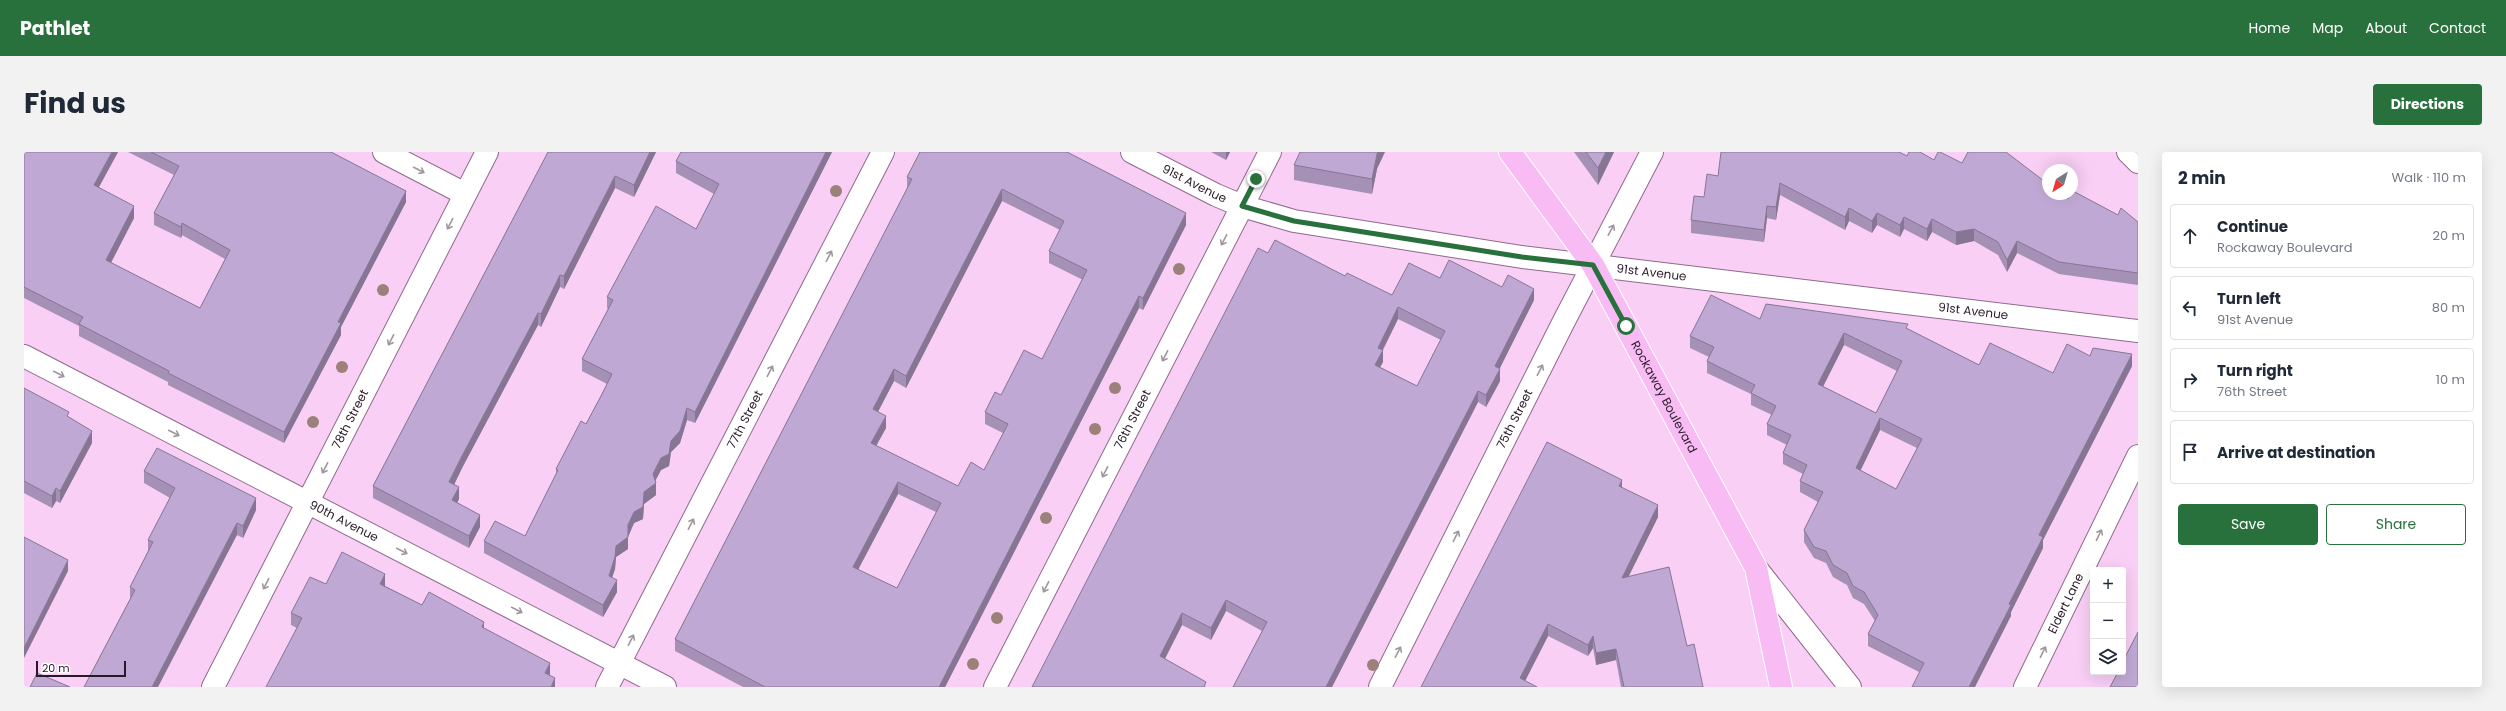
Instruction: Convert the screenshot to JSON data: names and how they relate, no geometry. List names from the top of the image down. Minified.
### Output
{"streets":{"main road":["Rockaway Boulevard"],"street":["91st Avenue","77th Street","76th Street","75th Street","78th Street","90th Avenue","Eldert Lane"]},"crossings":[["91st Avenue","Rockaway Boulevard"],["91st Avenue","76th Street"],["91st Avenue","75th Street"],["Rockaway Boulevard","75th Street"],["77th Street","90th Avenue"],["78th Street","90th Avenue"]],"one_way":["77th Street","76th Street","75th Street","78th Street","90th Avenue","Eldert Lane"],"scale_bar":"20 m","north":"bottom left","page":{"header":"Pathlet","nav":["Home","Map","About","Contact"],"title":"Find us","buttons":["Directions",["Save","Share"]],"heading":["2 min","Walk · 110 m"],"list":[["Continue","Rockaway Boulevard","20 m"],["Turn left","91st Avenue","80 m"],["Turn right","76th Street","10 m"],"Arrive at destination"],"map_buttons":["+","−"],"scale":"20 m"}}
